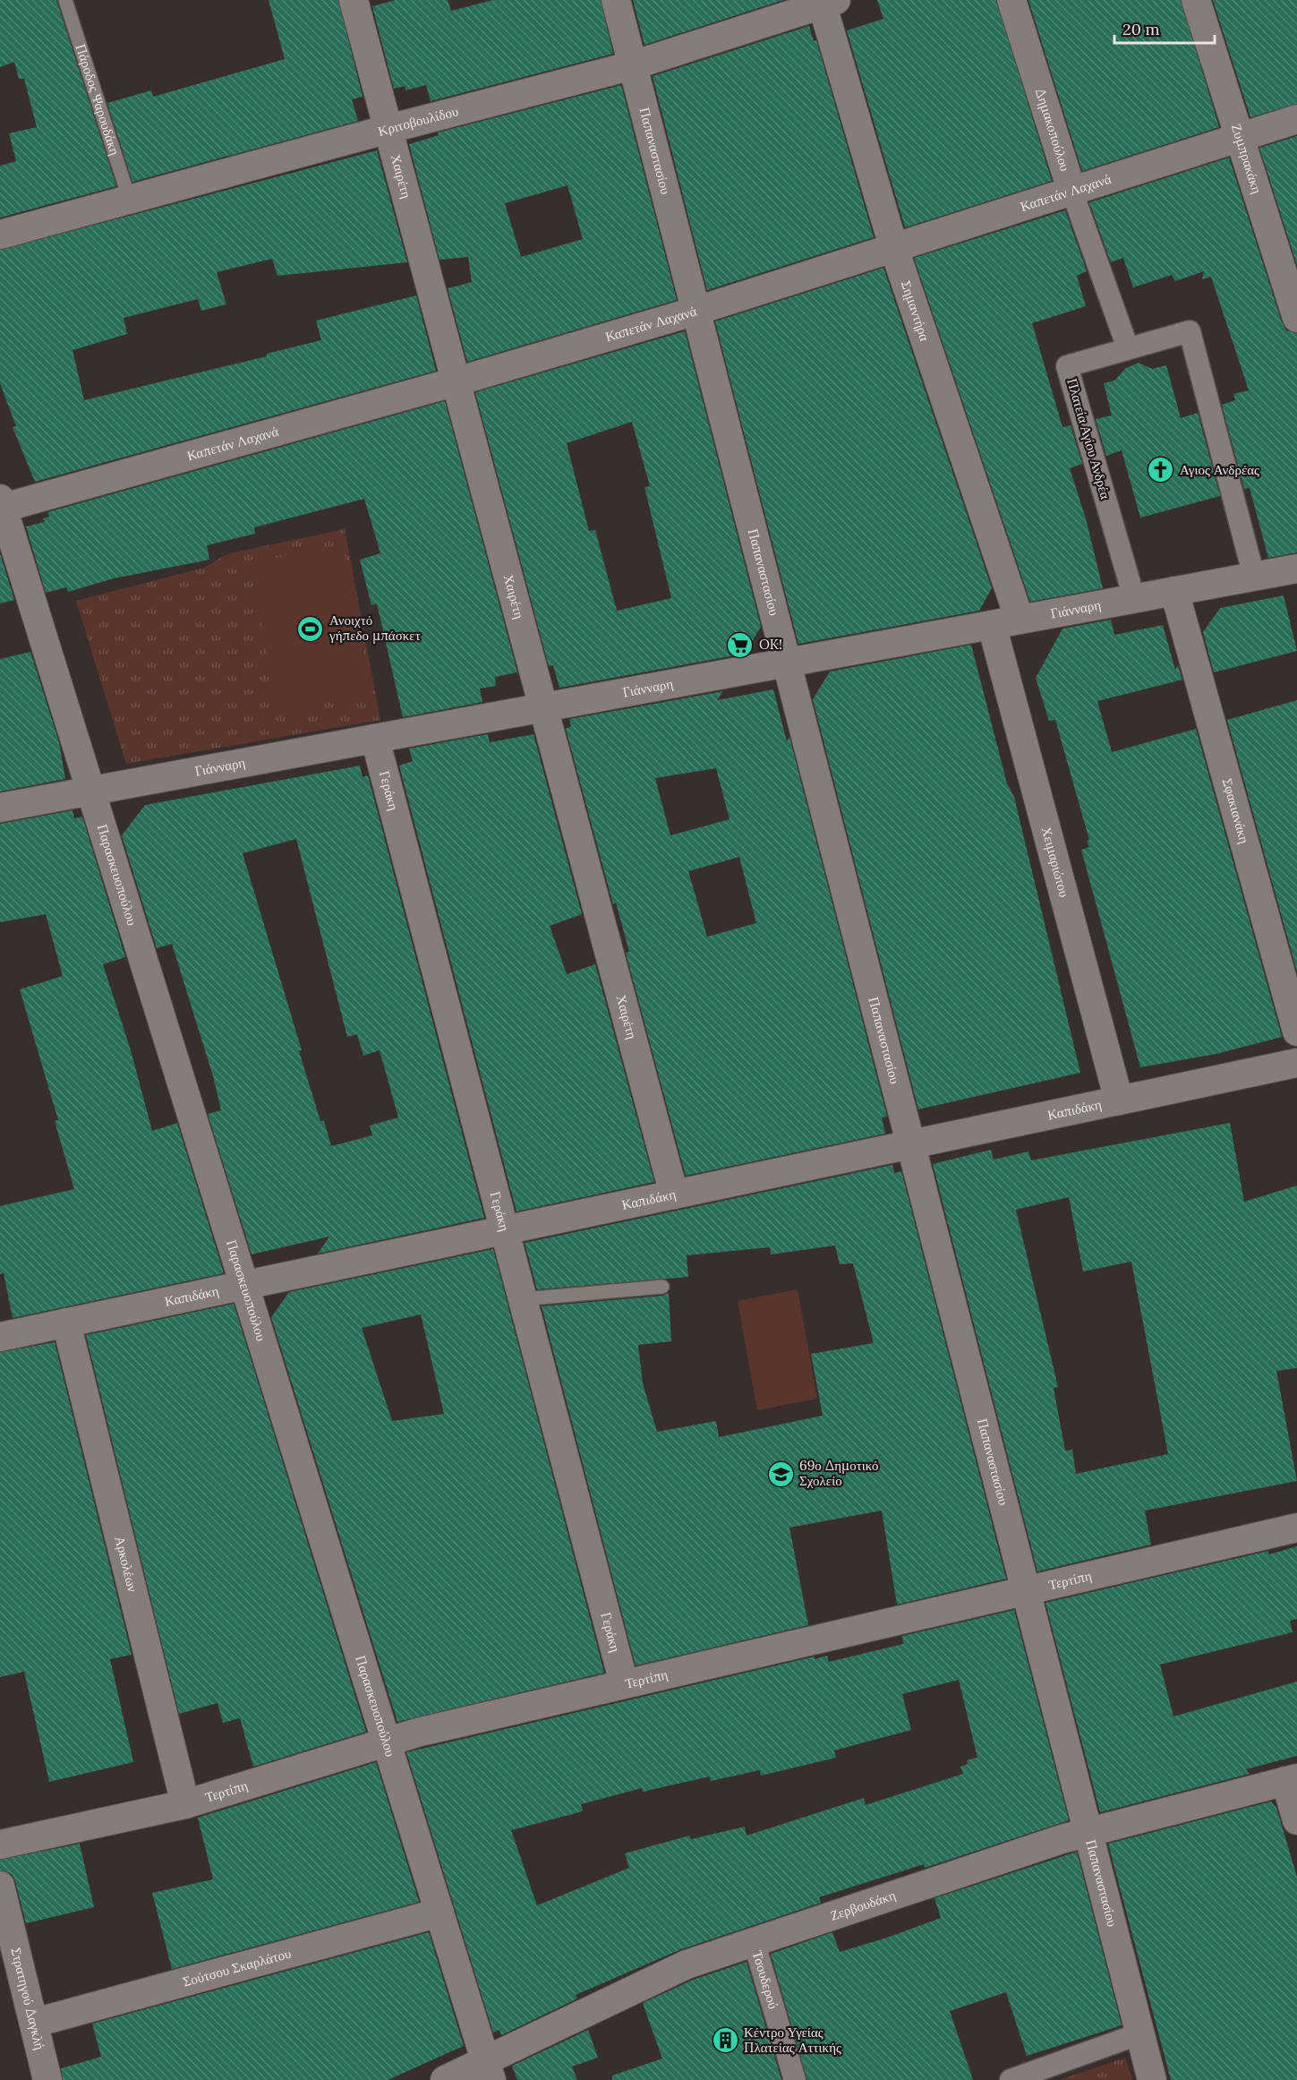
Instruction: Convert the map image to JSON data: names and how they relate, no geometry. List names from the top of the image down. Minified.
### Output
{"streets":{"street":["Κριτοβουλίδου","Δημακοπούλου","Παπαναστασίου","Ζυμπρακάκη","Χαιρέτη","Καπετάν Λαχανά","Σημαντήρα","Πλατεία Αγίου Ανδρέα","Γιάνναρη","Γεράκη","Σφακιανάκη","Χειμαριώτου","Παρασκευοπούλου","Καπιδάκη","Αρκολέων","Τερτίπη","Ζερβουδάκη","Σούτσου Σκαρλάτου","Τσουδερού","Στρατηγού Δαγκλή"],"lane":["Πάροδος Ψαρουδάκη"]},"crossings":[["Πάροδος Ψαρουδάκη","Κριτοβουλίδου"],["Κριτοβουλίδου","Παπαναστασίου"],["Κριτοβουλίδου","Χαιρέτη"],["Κριτοβουλίδου","Σημαντήρα"],["Δημακοπούλου","Καπετάν Λαχανά"],["Δημακοπούλου","Πλατεία Αγίου Ανδρέα"],["Παπαναστασίου","Καπετάν Λαχανά"],["Παπαναστασίου","Γιάνναρη"],["Παπαναστασίου","Καπιδάκη"],["Παπαναστασίου","Τερτίπη"],["Παπαναστασίου","Ζερβουδάκη"],["Ζυμπρακάκη","Καπετάν Λαχανά"],["Χαιρέτη","Καπετάν Λαχανά"],["Χαιρέτη","Γιάνναρη"],["Χαιρέτη","Καπιδάκη"],["Καπετάν Λαχανά","Σημαντήρα"],["Καπετάν Λαχανά","Παρασκευοπούλου"],["Σημαντήρα","Γιάνναρη"],["Πλατεία Αγίου Ανδρέα","Γιάνναρη"],["Γιάνναρη","Γεράκη"],["Γιάνναρη","Σφακιανάκη"],["Γιάνναρη","Χειμαριώτου"],["Γιάνναρη","Παρασκευοπούλου"],["Γεράκη","Καπιδάκη"],["Γεράκη","Τερτίπη"],["Χειμαριώτου","Καπιδάκη"],["Παρασκευοπούλου","Καπιδάκη"],["Παρασκευοπούλου","Τερτίπη"],["Παρασκευοπούλου","Ζερβουδάκη"],["Παρασκευοπούλου","Σούτσου Σκαρλάτου"],["Καπιδάκη","Αρκολέων"],["Αρκολέων","Τερτίπη"],["Ζερβουδάκη","Τσουδερού"],["Σούτσου Σκαρλάτου","Στρατηγού Δαγκλή"]],"places":{"church":["Αγιος Ανδρέας"],"sports":["Ανοιχτό γήπεδο μπάσκετ"],"supermarket":["OK!"],"school or university":["69ο Δημοτικό Σχολείο"],"building":["Κέντρο Υγείας Πλατείας Αττικής"]},"scale_bar":"20 m"}
